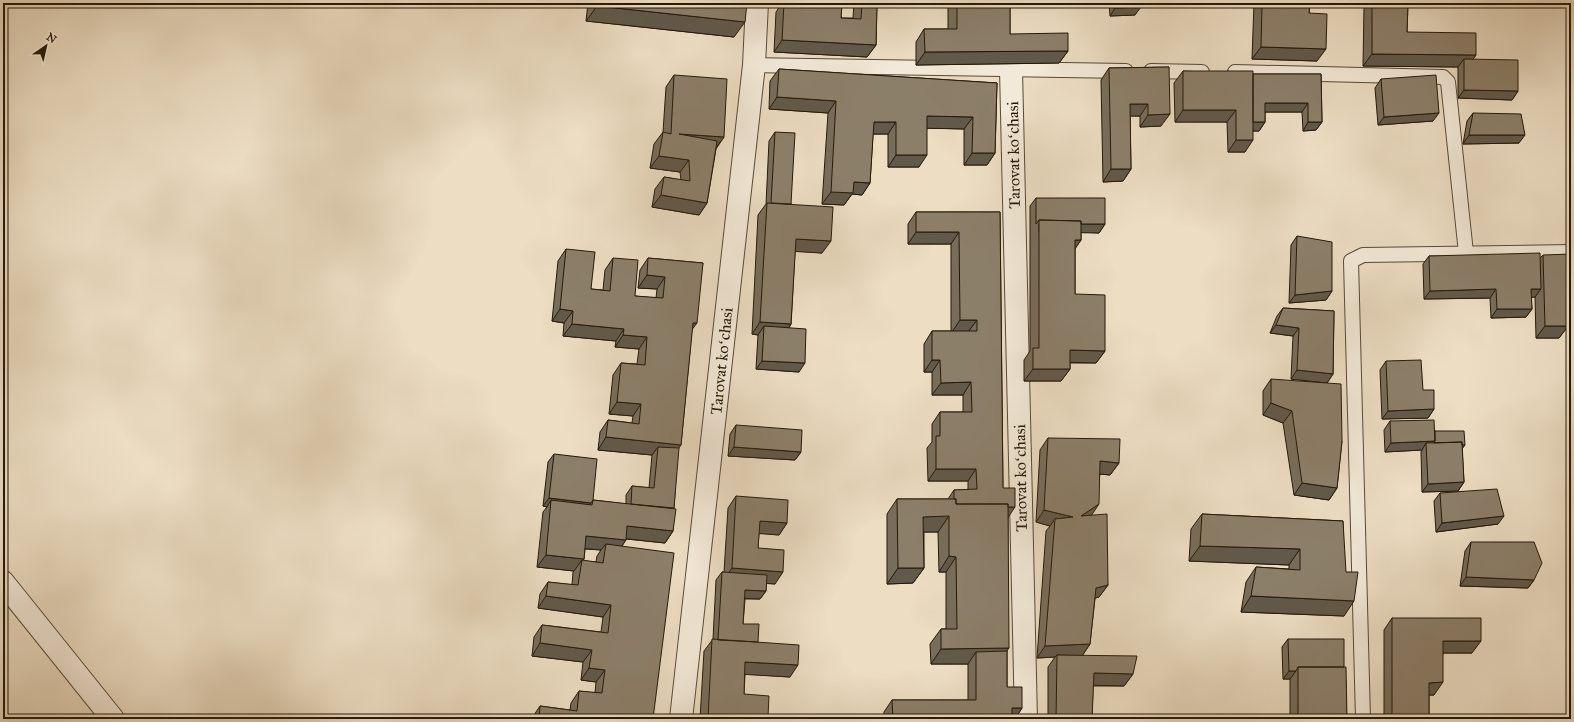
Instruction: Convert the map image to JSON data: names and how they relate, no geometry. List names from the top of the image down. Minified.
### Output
{"streets":{"street":["Tarovat koʻchasi"]},"north":"top right"}
